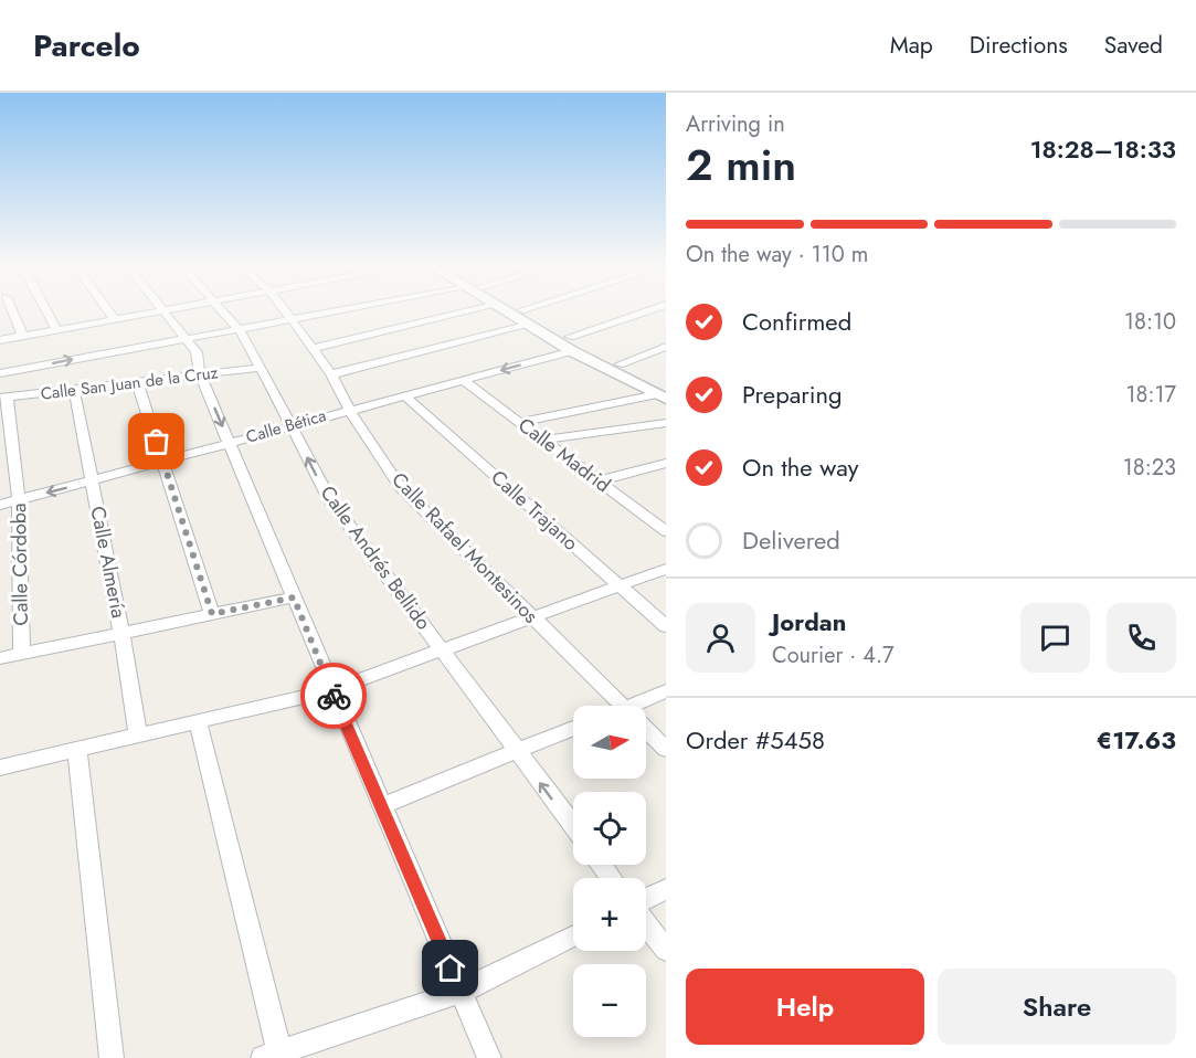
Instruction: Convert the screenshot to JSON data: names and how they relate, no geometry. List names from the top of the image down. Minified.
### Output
{"streets":{"street":["Calle San Juan de la Cruz","Calle Bética","Calle Madrid","Calle Trajano","Calle Rafael Montesinos","Calle Andrés Bellido","Calle Almería","Calle Córdoba"]},"crossings":[["Calle San Juan de la Cruz","Calle Andrés Bellido"],["Calle San Juan de la Cruz","Calle Almería"],["Calle San Juan de la Cruz","Calle Córdoba"],["Calle Bética","Calle Madrid"],["Calle Bética","Calle Trajano"],["Calle Bética","Calle Rafael Montesinos"],["Calle Bética","Calle Andrés Bellido"],["Calle Bética","Calle Almería"],["Calle Bética","Calle Córdoba"]],"north":"right","page":{"header":"Parcelo","nav":["Map","Directions","Saved"],"heading":["2 min","Arriving in","18:28–18:33"],"panel":["Jordan","Courier · 4.7","Order #5458","€17.63"],"bar":"On the way · 110 m","list":[["Confirmed","18:10"],["Preparing","18:17"],["On the way","18:23"],"Delivered"],"map_buttons":["+","−"],"buttons":["Help","Share"]}}
